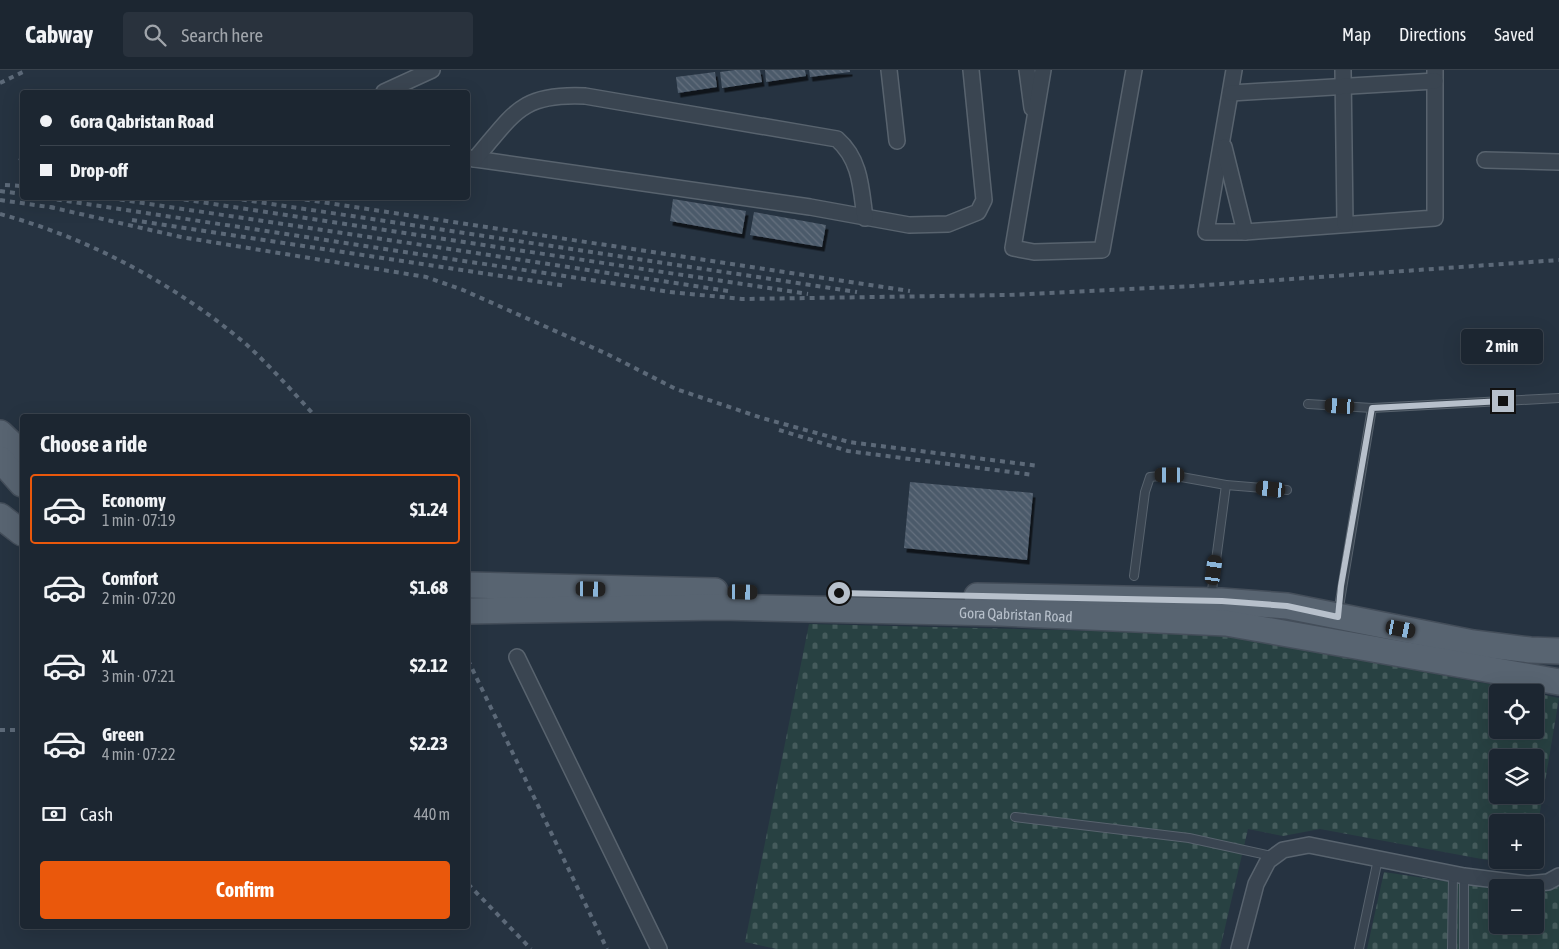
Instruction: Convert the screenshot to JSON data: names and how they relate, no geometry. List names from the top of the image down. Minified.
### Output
{"streets":{"main road":["Gora Qabristan Road"]},"page":{"header":"Cabway","search":"Search here","nav":["Map","Directions","Saved"],"banner":["Gora Qabristan Road","Drop-off"],"bubble":"2 min","heading":"Choose a ride","list":[{"name":"Economy","note":"1 min · 07:19","value":"$1.24"},{"name":"Comfort","note":"2 min · 07:20","value":"$1.68"},{"name":"XL","note":"3 min · 07:21","value":"$2.12"},{"name":"Green","note":"4 min · 07:22","value":"$2.23"}],"map_buttons":["+","−"],"pay":["Cash","440 m"],"buttons":"Confirm"}}
